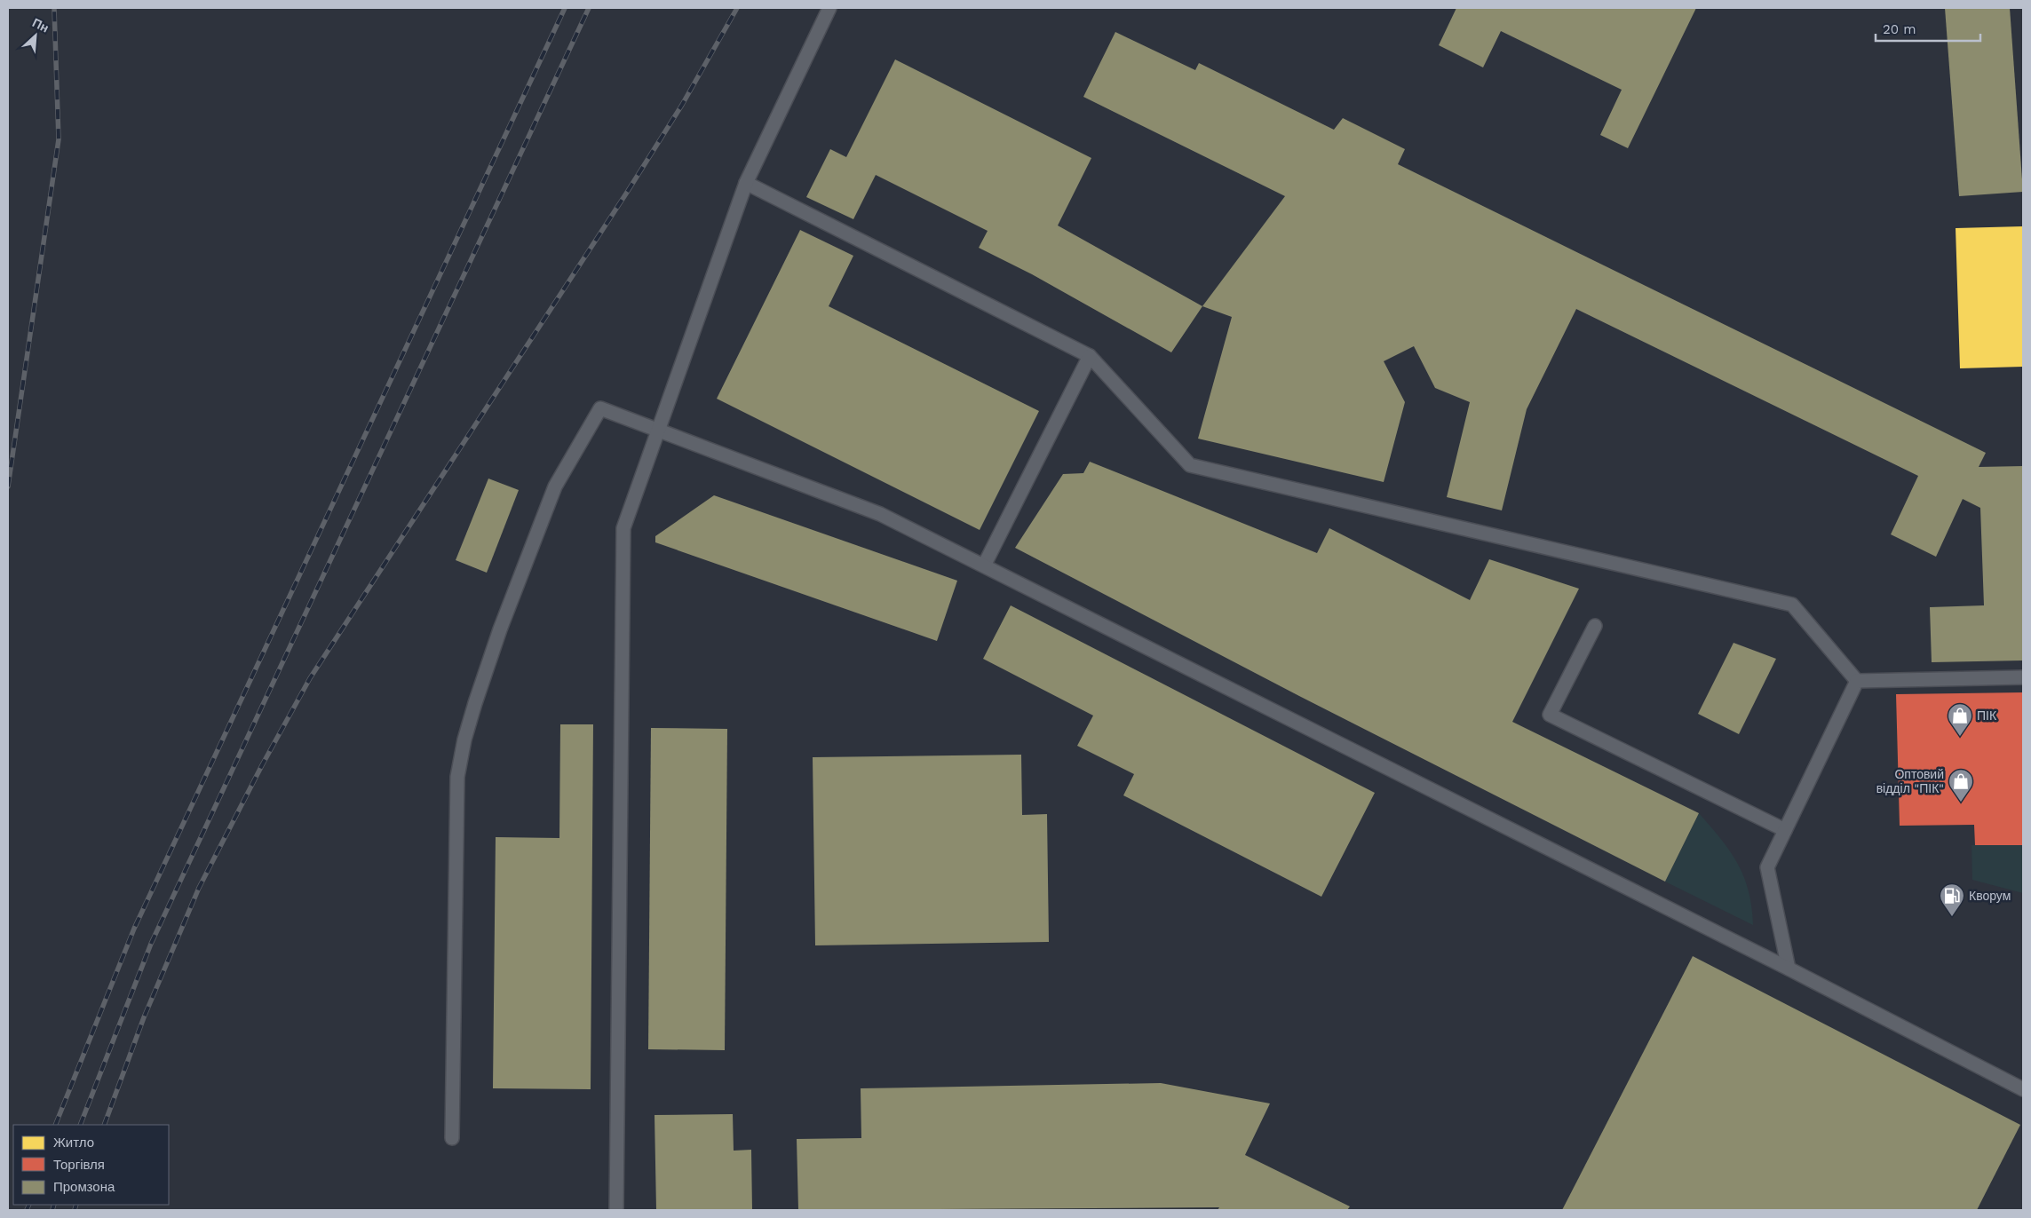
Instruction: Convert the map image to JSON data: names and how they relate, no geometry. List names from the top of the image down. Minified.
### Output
{"places":{"shop":["ПІК","Оптовий відділ \"ПІК\""],"fuel station":["Кворум"]},"legend":["Житло","Торгівля","Промзона"],"scale_bar":"20 m","north":"top right"}
